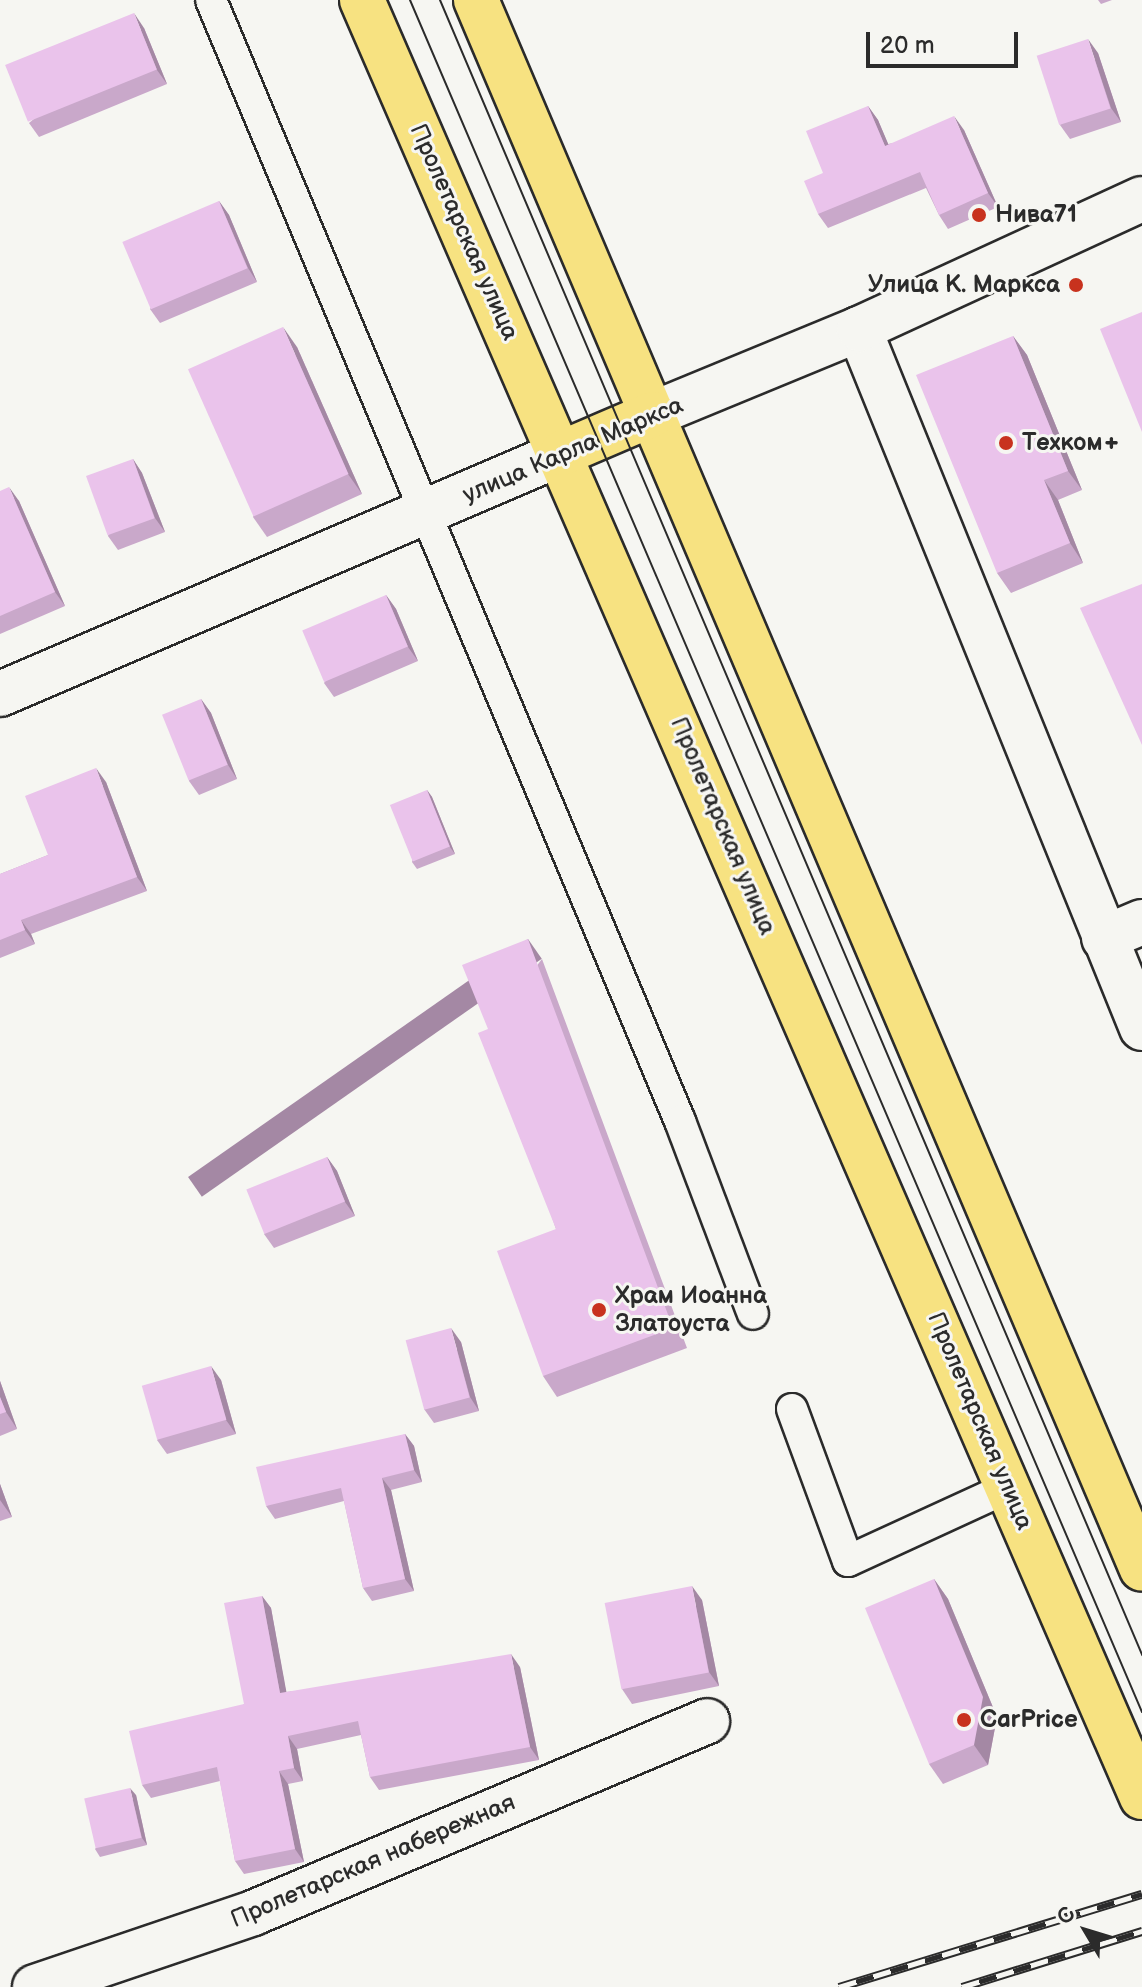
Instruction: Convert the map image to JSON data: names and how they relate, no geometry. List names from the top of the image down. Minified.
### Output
{"streets":{"main road":["Пролетарская улица","улица Карла Маркса"],"street":["Пролетарская набережная"]},"crossings":[["Пролетарская улица","улица Карла Маркса"]],"places":["Нива71","Улица К. Маркса","Техком+","Храм Иоанна Златоуста","CarPrice"],"scale_bar":"20 m","north":"top left"}
